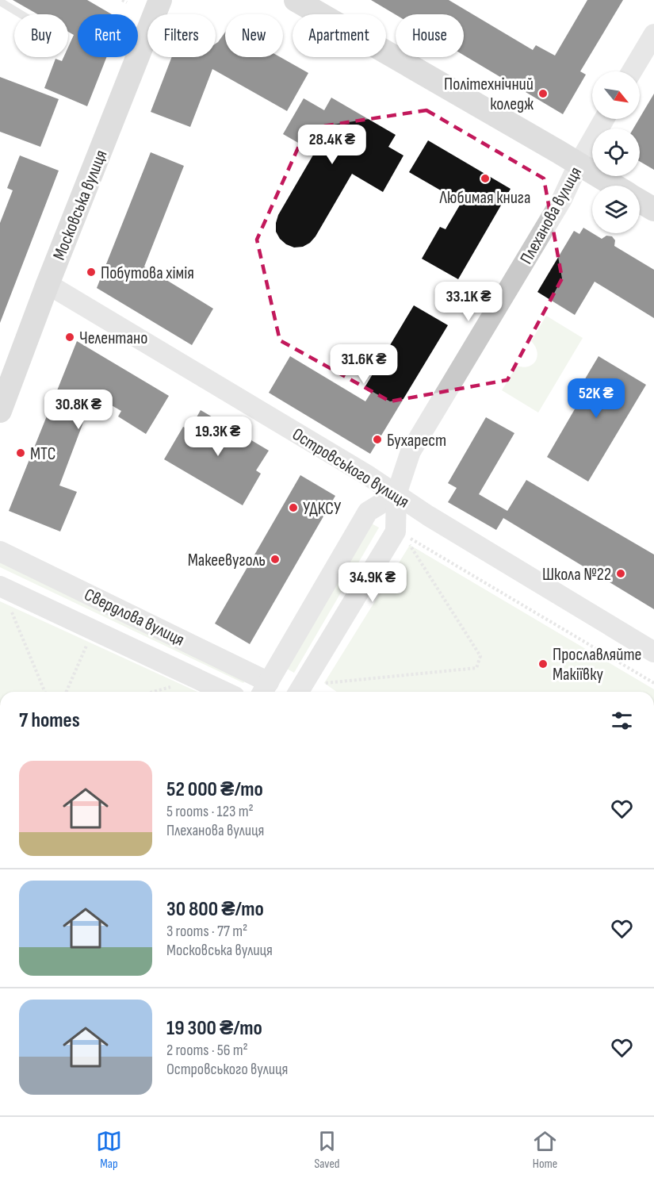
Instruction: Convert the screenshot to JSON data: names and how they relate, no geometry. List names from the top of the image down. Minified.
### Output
{"streets":{"main road":["Московська вулиця"],"street":["Плеханова вулиця","Островського вулиця","Свердлова вулиця"]},"crossings":[["Московська вулиця","Островського вулиця"],["Плеханова вулиця","Островського вулиця"]],"places":["Полiтехнiчний коледж","Любимая книга","Побутова хімія","Челентано","Бухарест","МТС","УДКСУ","Макеевуголь","Школа №22","Прославляйте Макіївку"],"north":"bottom right","page":{"chip":["Buy","Rent","Filters","New","Apartment","House"],"price":["28.4K ₴","33.1K ₴","31.6K ₴","52K ₴","30.8K ₴","19.3K ₴","34.9K ₴"],"heading":"7 homes","list":[{"name":"52 000 ₴/mo","note":"5 rooms · 123 m² · Плеханова вулиця"},{"name":"30 800 ₴/mo","note":"3 rooms · 77 m² · Московська вулиця"},{"name":"19 300 ₴/mo","note":"2 rooms · 56 m² · Островського вулиця"}],"tabs":["Map","Saved","Home"]}}
